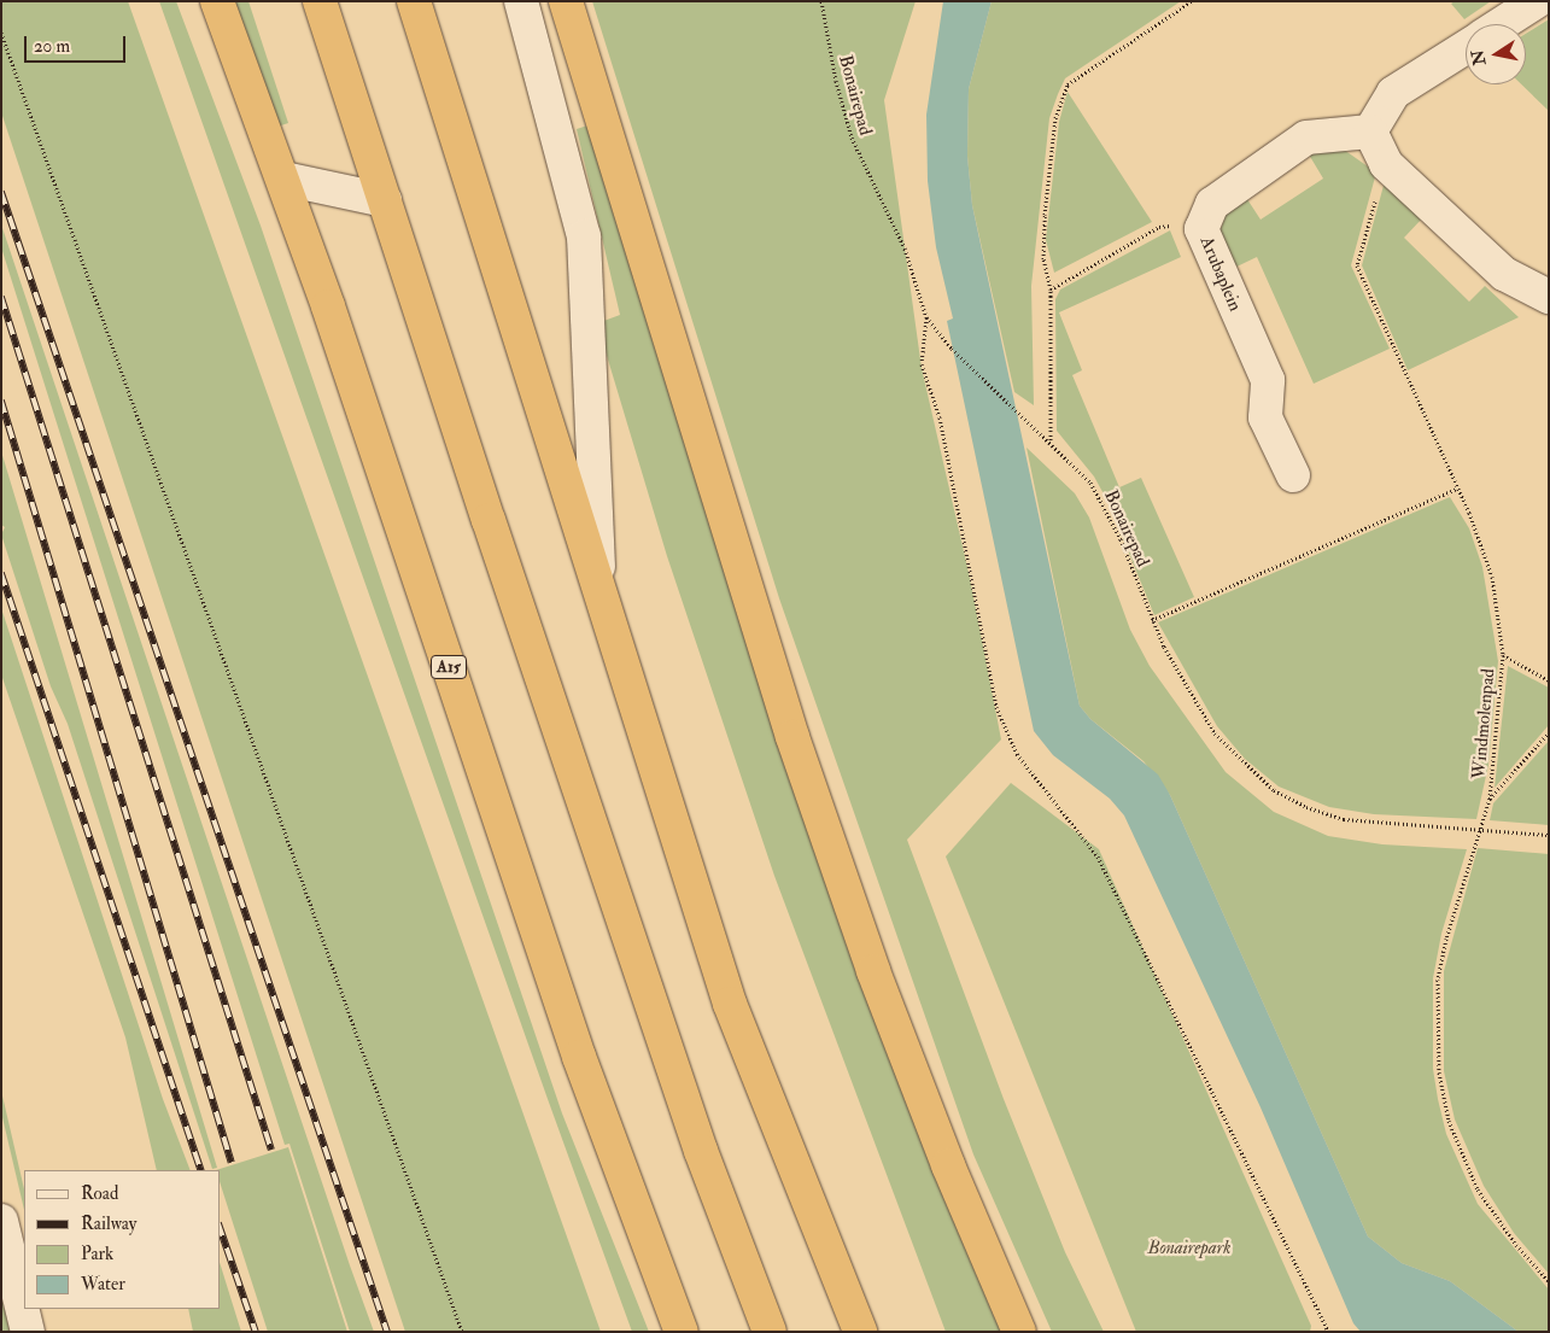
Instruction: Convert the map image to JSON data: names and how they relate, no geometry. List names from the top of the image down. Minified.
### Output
{"streets":{"highway":["A15"],"street":["Arubaplein"],"path":["Bonairepad","Windmolenpad"]},"crossings":[["Bonairepad","Windmolenpad"]],"parks":["Bonairepark"],"legend":["Road","Railway","Park","Water"],"scale_bar":"20 m","north":"left"}
